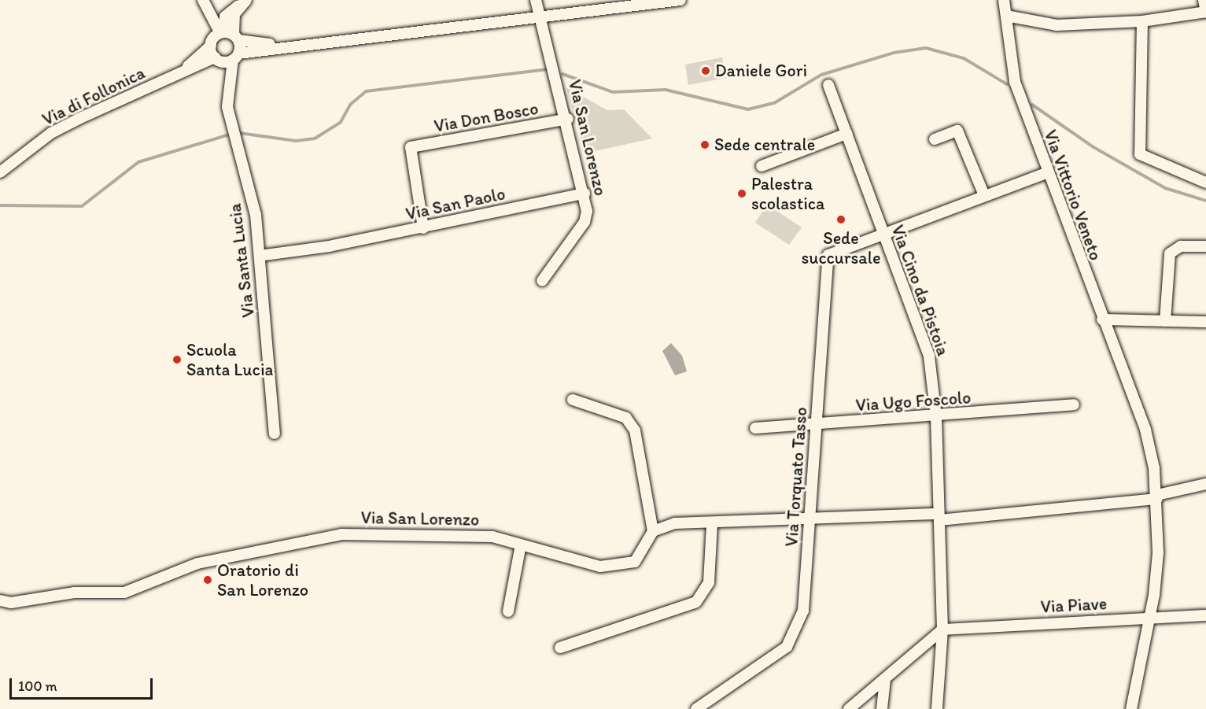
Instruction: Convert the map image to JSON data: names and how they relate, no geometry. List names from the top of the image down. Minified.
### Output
{"streets":{"street":["Via di Follonica","Via Don Bosco","Via San Lorenzo","Via Vittorio Veneto","Via San Paolo","Via Santa Lucia","Via Cino da Pistoia","Via Ugo Foscolo","Via Torquato Tasso","Via Piave"]},"crossings":[["Via di Follonica","Via Santa Lucia"],["Via Don Bosco","Via San Lorenzo"],["Via Don Bosco","Via San Paolo"],["Via San Lorenzo","Via San Paolo"],["Via Vittorio Veneto","Via Piave"],["Via San Paolo","Via Santa Lucia"],["Via Cino da Pistoia","Via Ugo Foscolo"],["Via Cino da Pistoia","Via Torquato Tasso"],["Via Cino da Pistoia","Via Piave"],["Via Ugo Foscolo","Via Torquato Tasso"]],"places":["Daniele Gori","Sede centrale","Palestra scolastica","Sede succursale","Scuola Santa Lucia","Oratorio di San Lorenzo"],"scale_bar":"100 m"}
